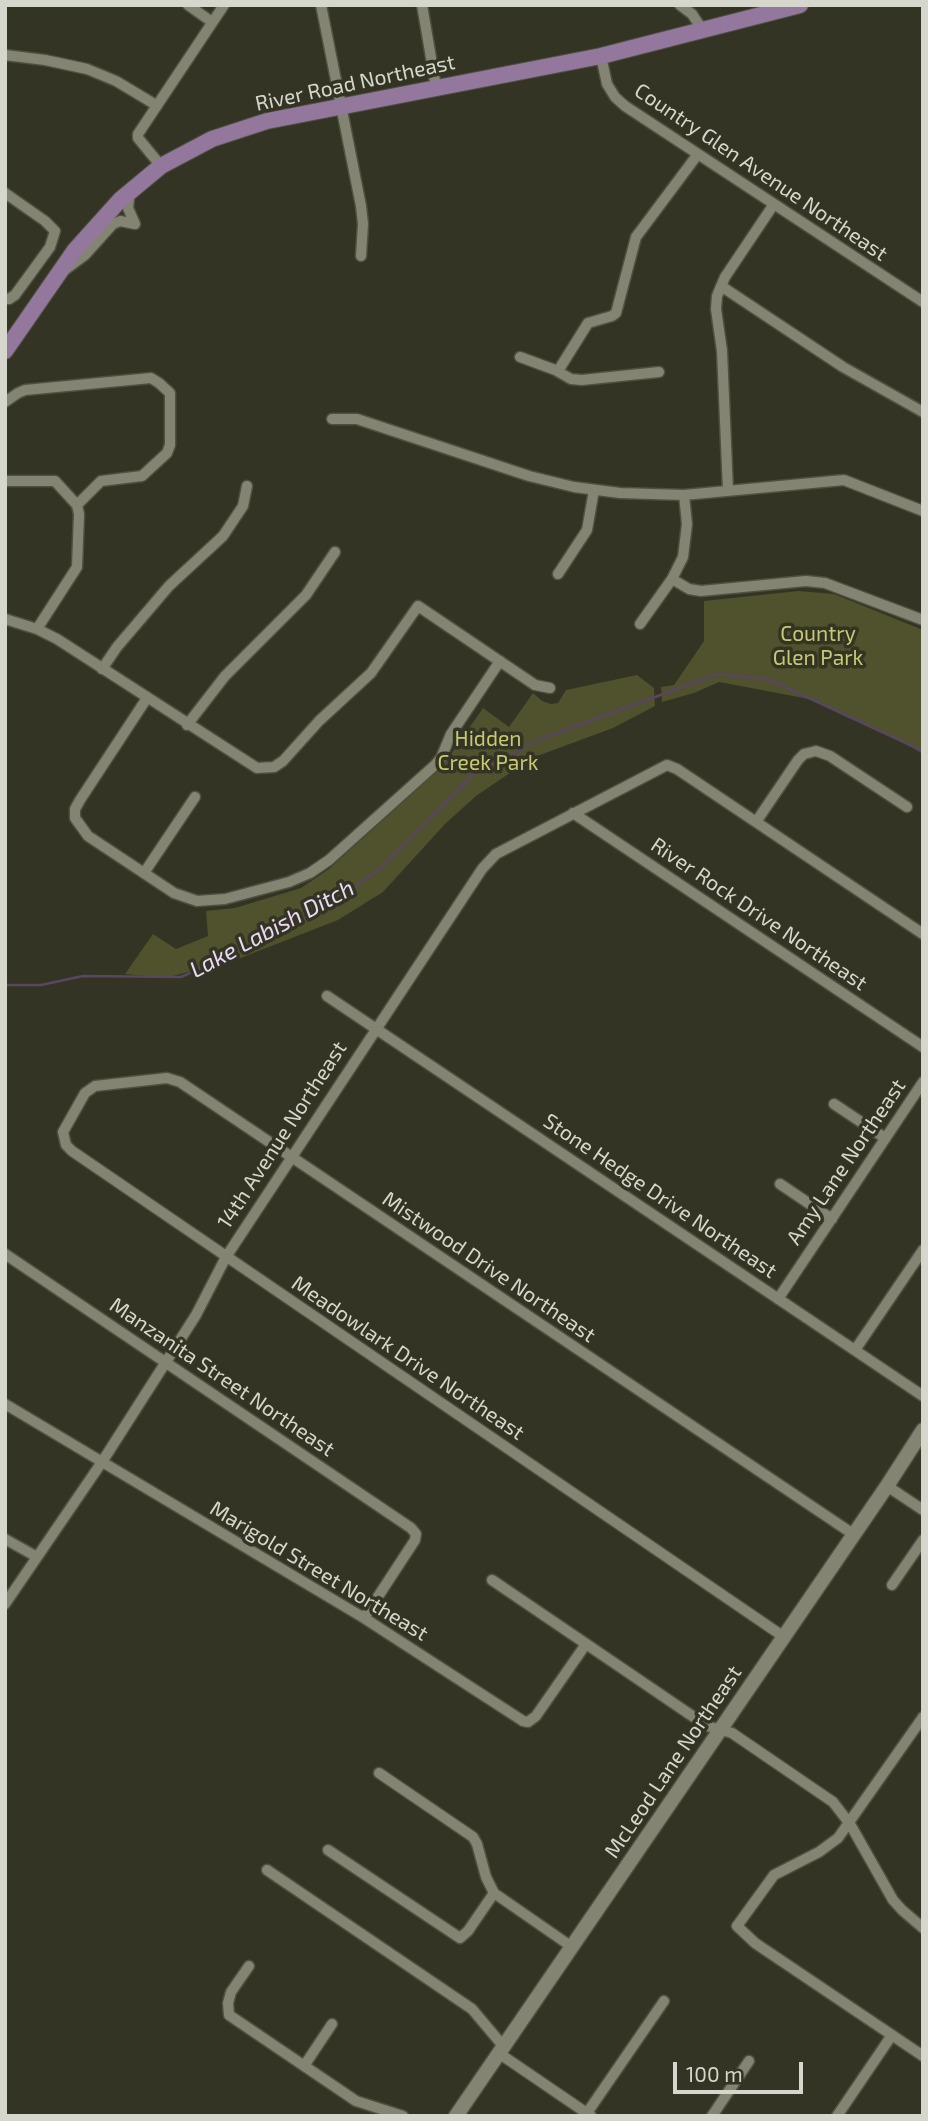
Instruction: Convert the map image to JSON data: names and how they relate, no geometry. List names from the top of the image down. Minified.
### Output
{"streets":{"main road":["River Road Northeast"],"street":["Country Glen Avenue Northeast","River Rock Drive Northeast","14th Avenue Northeast","Amy Lane Northeast","Stone Hedge Drive Northeast","Mistwood Drive Northeast","Meadowlark Drive Northeast","Manzanita Street Northeast","Marigold Street Northeast","McLeod Lane Northeast"]},"crossings":[["River Road Northeast","Country Glen Avenue Northeast"],["River Rock Drive Northeast","14th Avenue Northeast"],["14th Avenue Northeast","Stone Hedge Drive Northeast"],["14th Avenue Northeast","Mistwood Drive Northeast"],["14th Avenue Northeast","Meadowlark Drive Northeast"],["14th Avenue Northeast","Manzanita Street Northeast"],["14th Avenue Northeast","Marigold Street Northeast"],["Amy Lane Northeast","Stone Hedge Drive Northeast"],["Mistwood Drive Northeast","Meadowlark Drive Northeast"],["Mistwood Drive Northeast","McLeod Lane Northeast"],["Meadowlark Drive Northeast","McLeod Lane Northeast"],["Manzanita Street Northeast","Marigold Street Northeast"]],"water":["Lake Labish Ditch"],"parks":["Country Glen Park","Hidden Creek Park"],"scale_bar":"100 m"}
